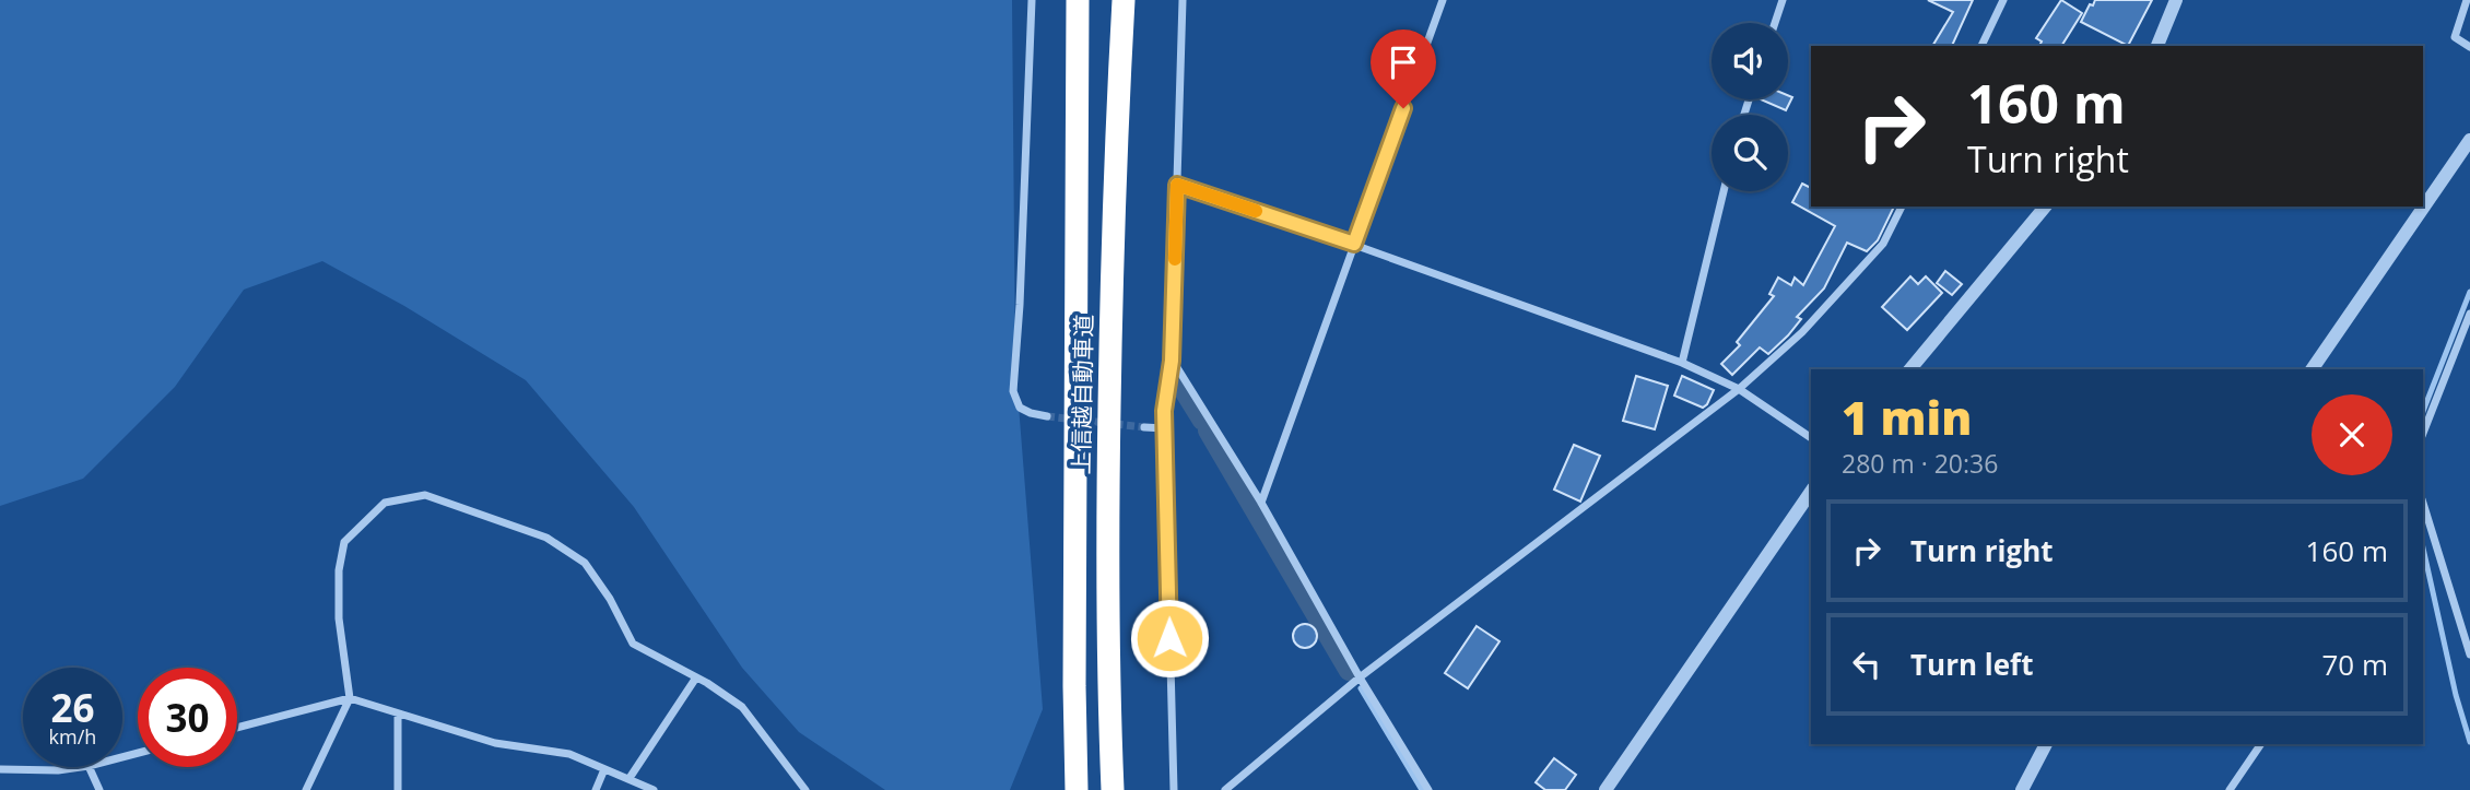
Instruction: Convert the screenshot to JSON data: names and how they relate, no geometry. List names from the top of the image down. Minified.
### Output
{"streets":{"highway":["上信越自動車道"]},"page":{"turn":["160 m","Turn right"],"heading":["1 min","280 m · 20:36"],"list":[{"name":"Turn right","value":"160 m"},{"name":"Turn left","value":"70 m"}],"speed":"26 km/h","limit":"30"}}
